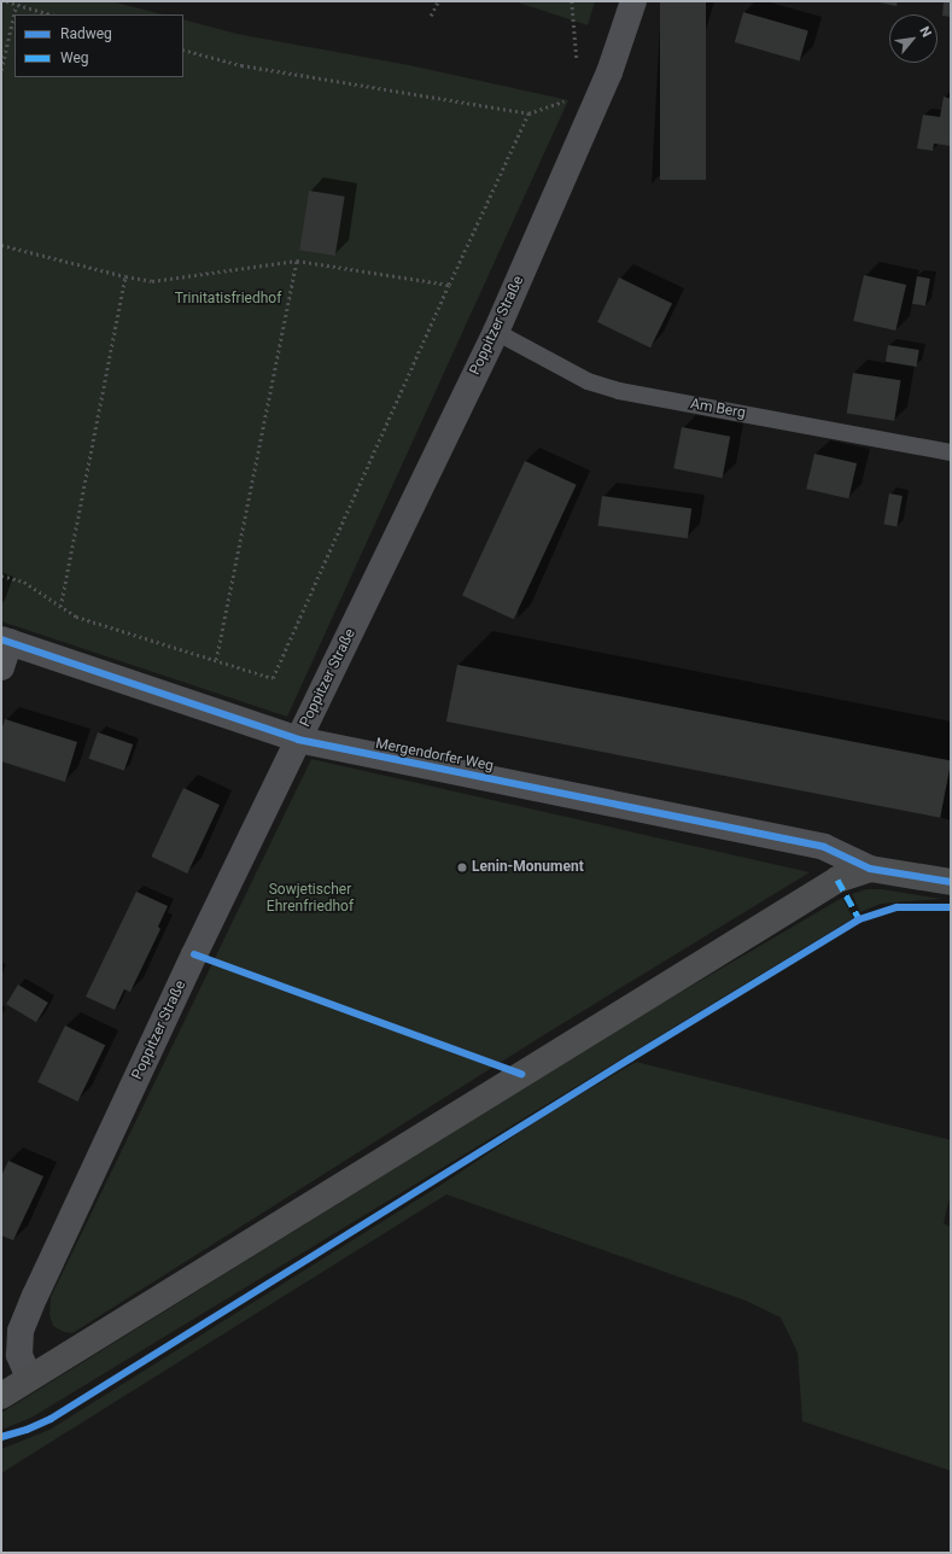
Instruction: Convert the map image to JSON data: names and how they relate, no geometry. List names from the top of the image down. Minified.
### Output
{"streets":{"street":["Poppitzer Straße","Mergendorfer Weg"],"lane":["Am Berg"]},"crossings":[["Poppitzer Straße","Am Berg"],["Poppitzer Straße","Mergendorfer Weg"]],"parks":["Trinitatisfriedhof","Sowjetischer Ehrenfriedhof"],"places":["Lenin-Monument"],"legend":["Radweg","Weg"],"north":"top right"}
